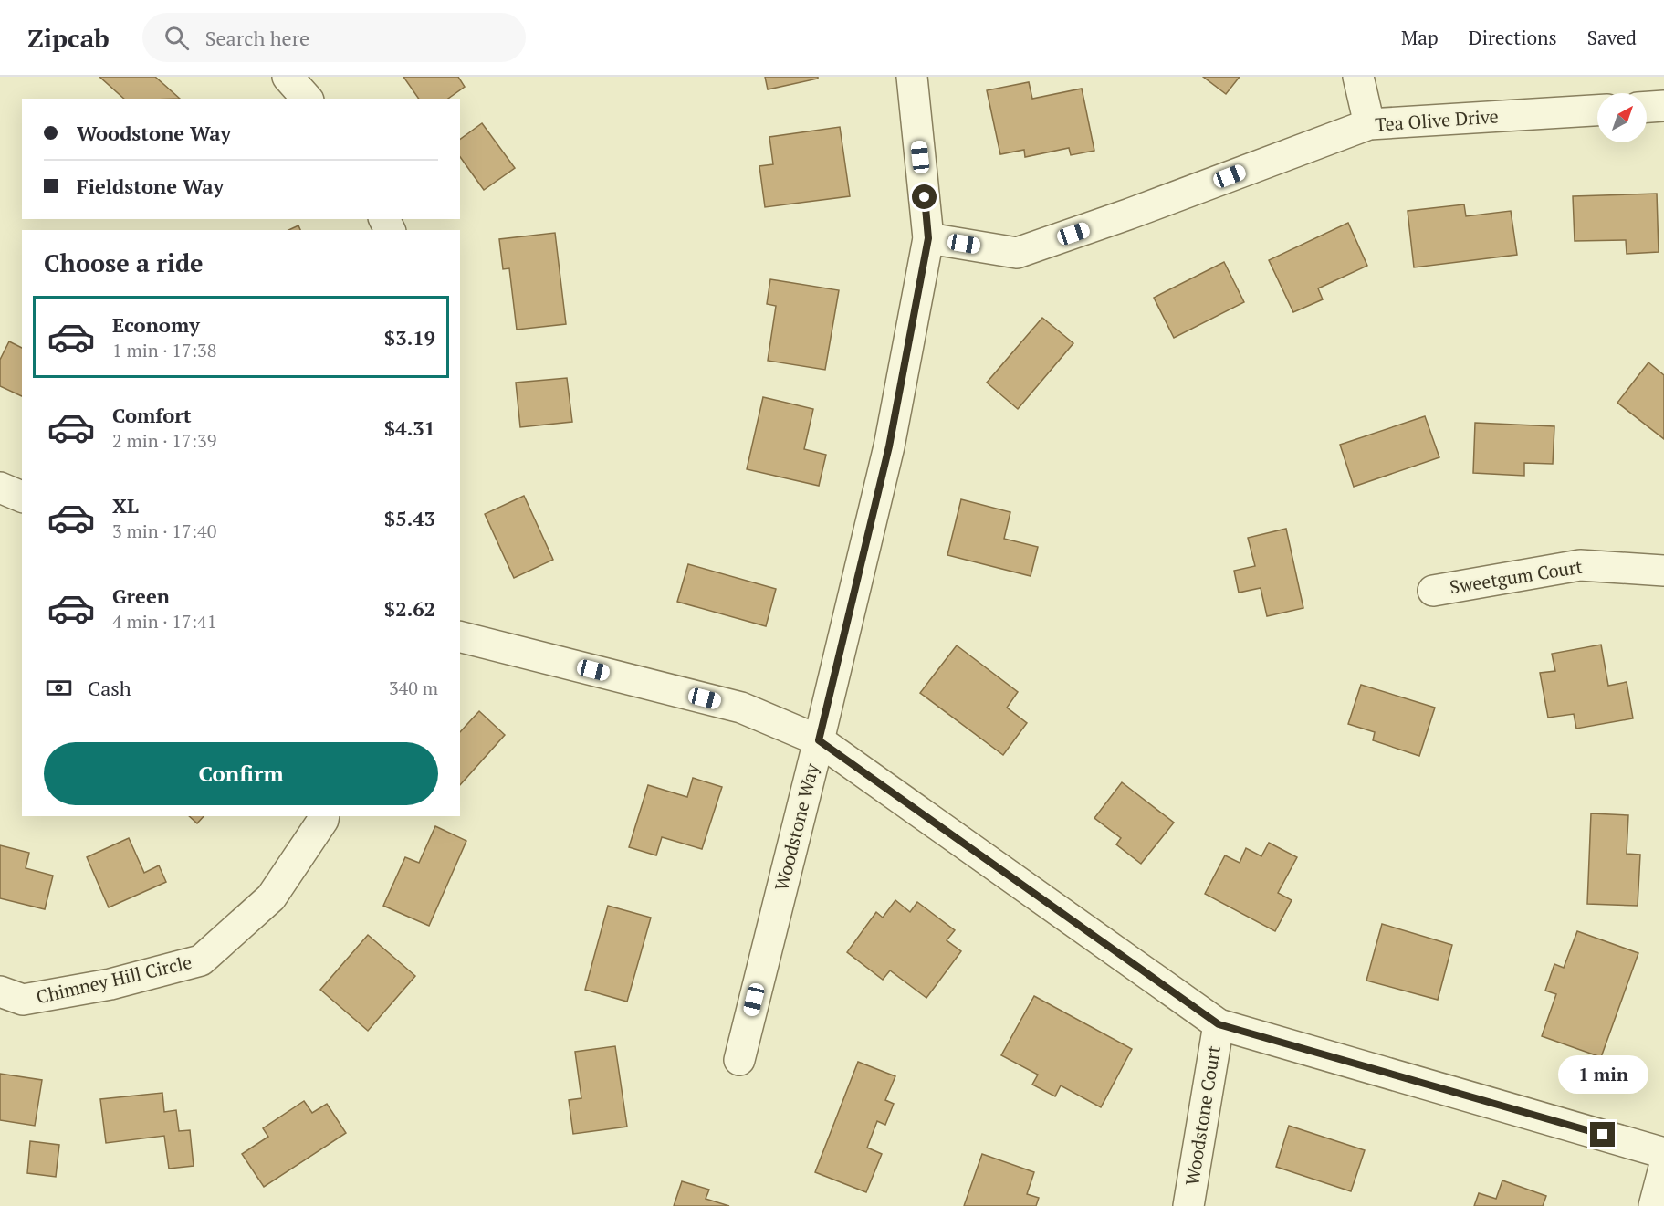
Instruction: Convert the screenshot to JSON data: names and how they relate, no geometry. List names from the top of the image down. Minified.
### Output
{"streets":{"street":["Tea Olive Drive","Sweetgum Court","Woodstone Way","Chimney Hill Circle","Woodstone Court"]},"crossings":[["Tea Olive Drive","Woodstone Way"]],"north":"top right","page":{"header":"Zipcab","search":"Search here","nav":["Map","Directions","Saved"],"banner":["Woodstone Way","Fieldstone Way"],"heading":"Choose a ride","list":[{"name":"Economy","note":"1 min · 17:38","value":"$3.19"},{"name":"Comfort","note":"2 min · 17:39","value":"$4.31"},{"name":"XL","note":"3 min · 17:40","value":"$5.43"},{"name":"Green","note":"4 min · 17:41","value":"$2.62"}],"pay":["Cash","340 m"],"buttons":"Confirm","bubble":"1 min"}}
